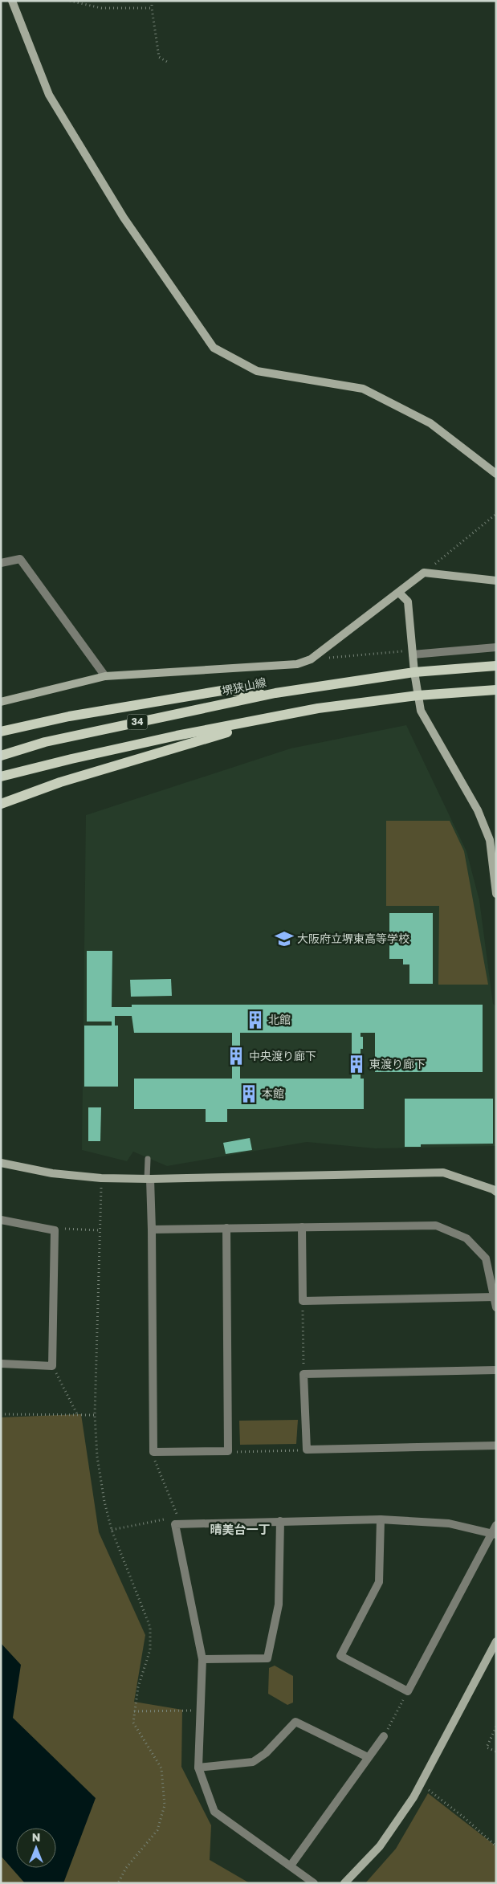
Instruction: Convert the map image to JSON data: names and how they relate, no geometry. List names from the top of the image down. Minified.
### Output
{"streets":{"main road":["堺狭山線","34"]},"districts":["晴美台一丁"],"places":{"school or university":["大阪府立堺東高等学校"],"building":["北館","中央渡り廊下","東渡り廊下","本館"]},"north":"top"}
